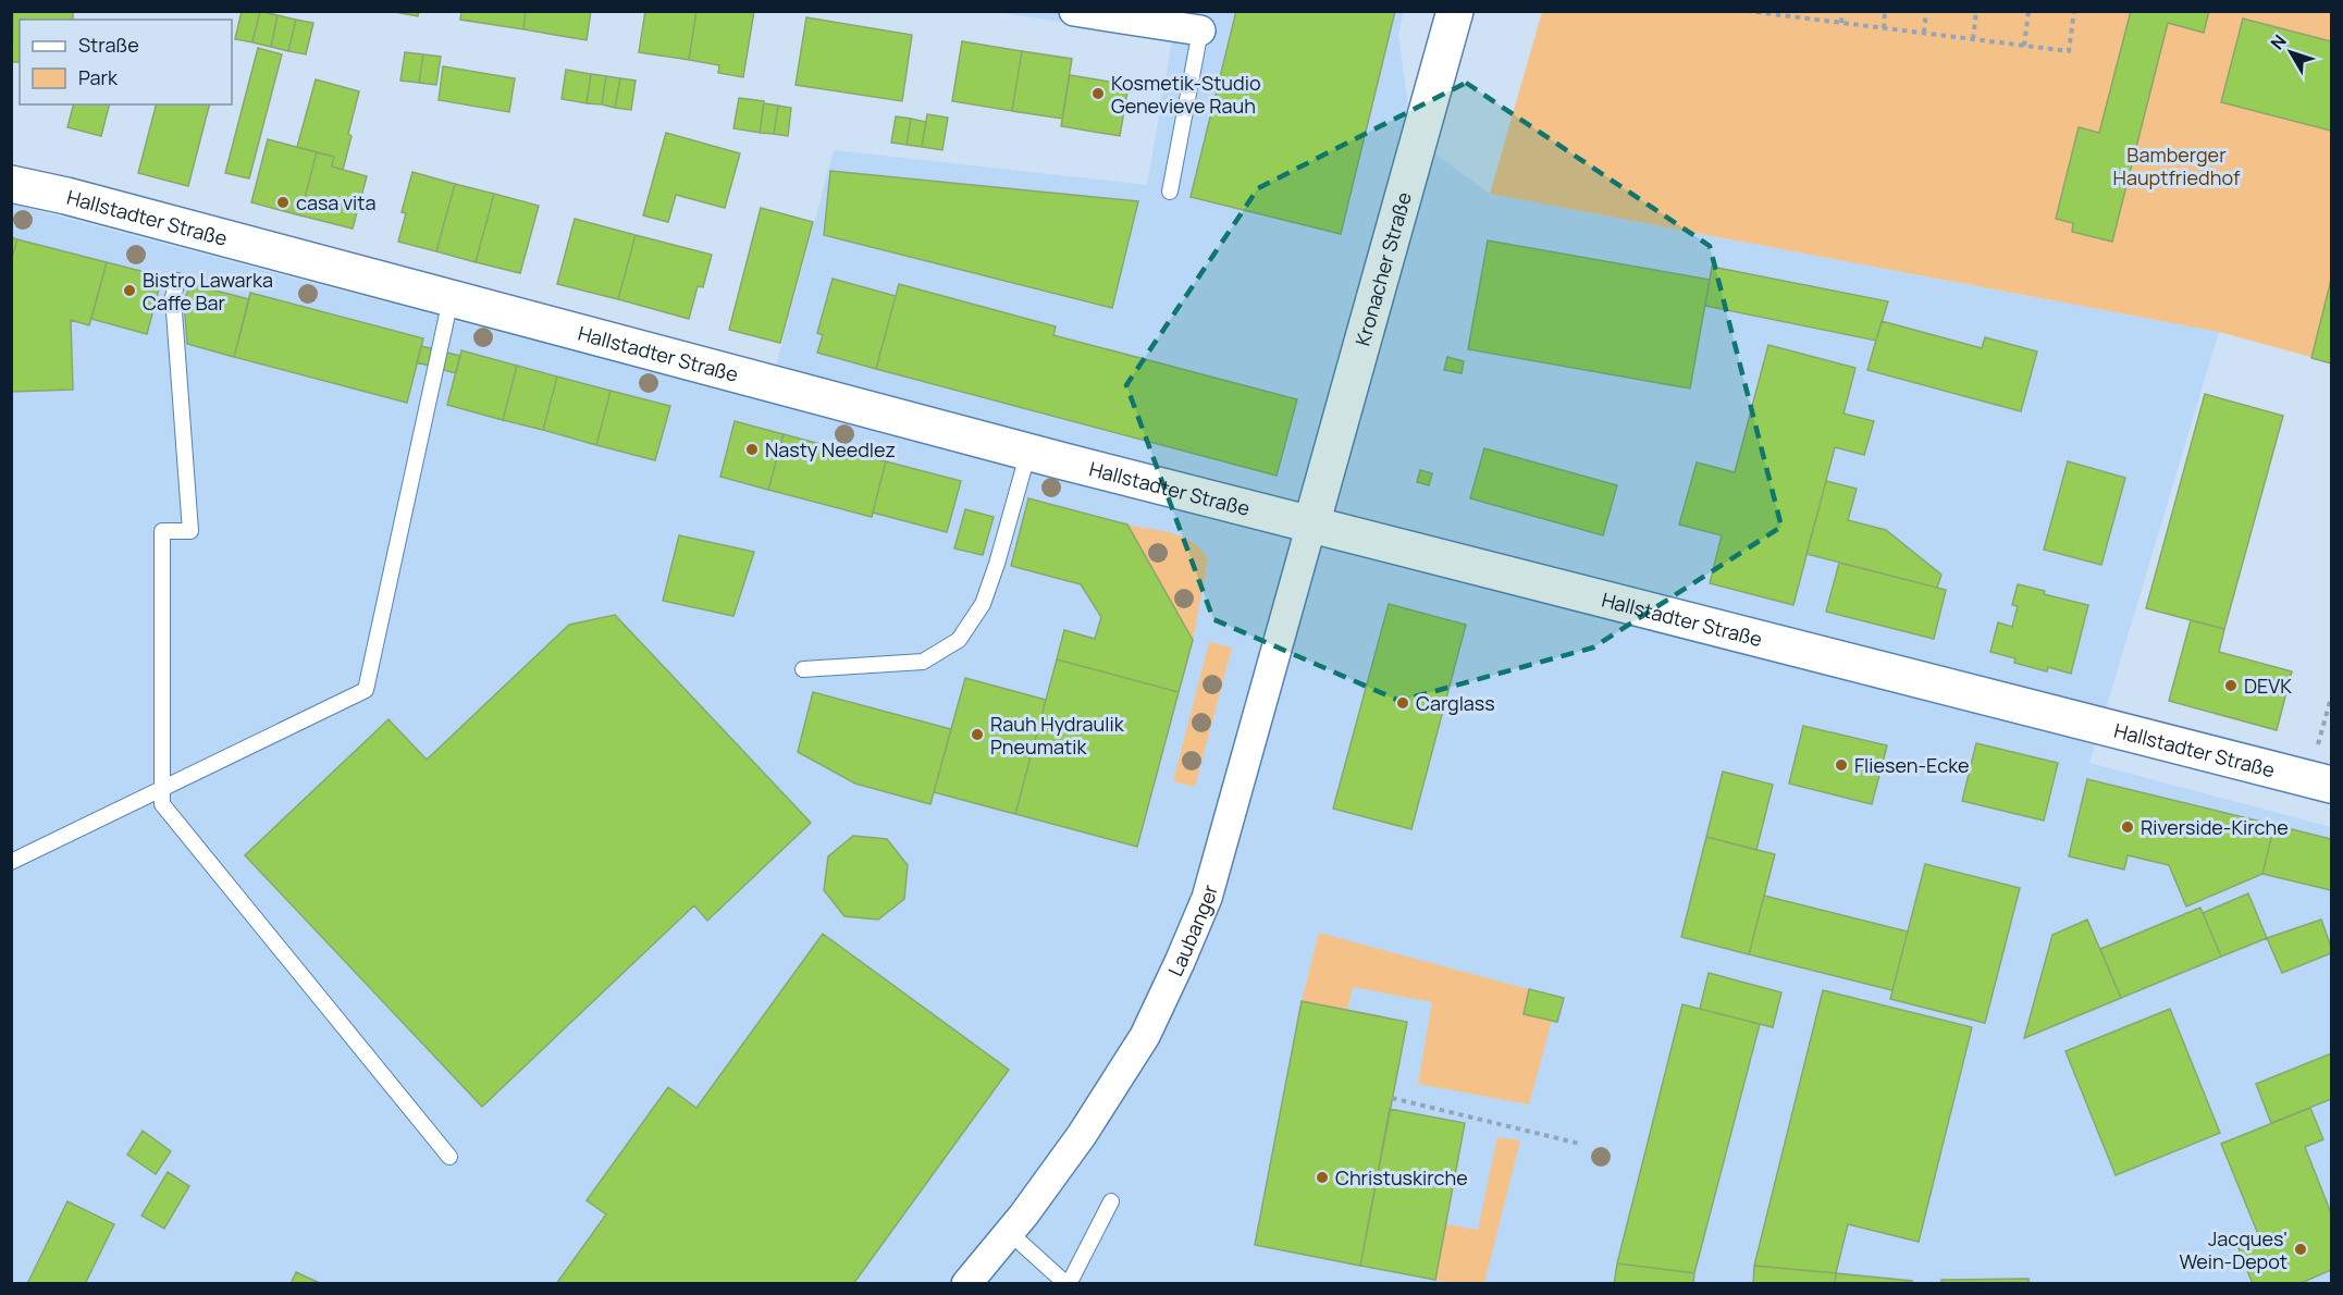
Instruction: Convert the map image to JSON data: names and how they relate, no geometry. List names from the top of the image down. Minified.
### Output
{"streets":{"main road":["Hallstadter Straße","Kronacher Straße"],"street":["Laubanger"]},"crossings":[["Hallstadter Straße","Kronacher Straße"],["Hallstadter Straße","Laubanger"],["Kronacher Straße","Laubanger"]],"parks":["Bamberger Hauptfriedhof"],"places":["Kosmetik-Studio Genevieve Rauh","casa vita","Bistro Lawarka Caffe Bar","Nasty Needlez","DEVK","Carglass","Rauh Hydraulik Pneumatik","Fliesen-Ecke","Riverside-Kirche","Christuskirche","Jacques' Wein-Depot"],"legend":["Straße","Park"],"north":"top left"}
